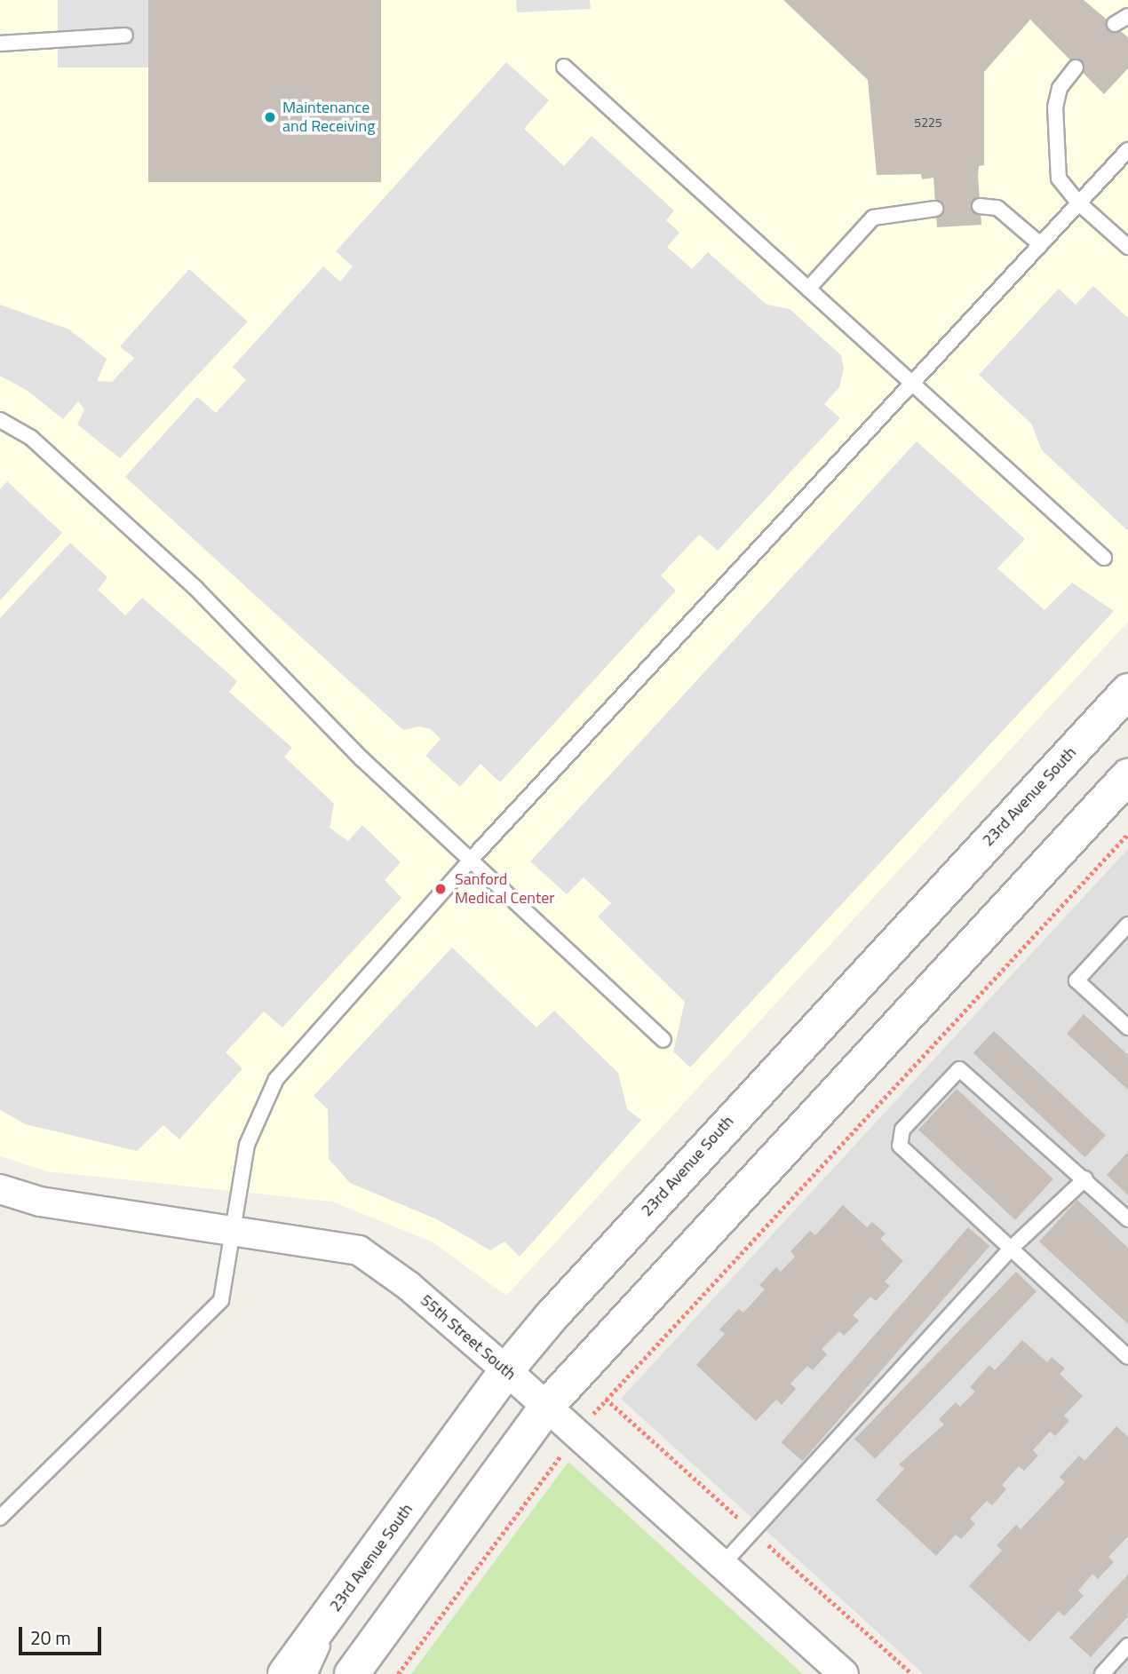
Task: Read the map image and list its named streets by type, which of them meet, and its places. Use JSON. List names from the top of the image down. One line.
{"streets":{"street":["23rd Avenue South","55th Street South"]},"crossings":[["23rd Avenue South","55th Street South"]],"places":["Maintenance and Receiving","Sanford Medical Center"],"house_numbers":["5225"],"scale_bar":"20 m"}
